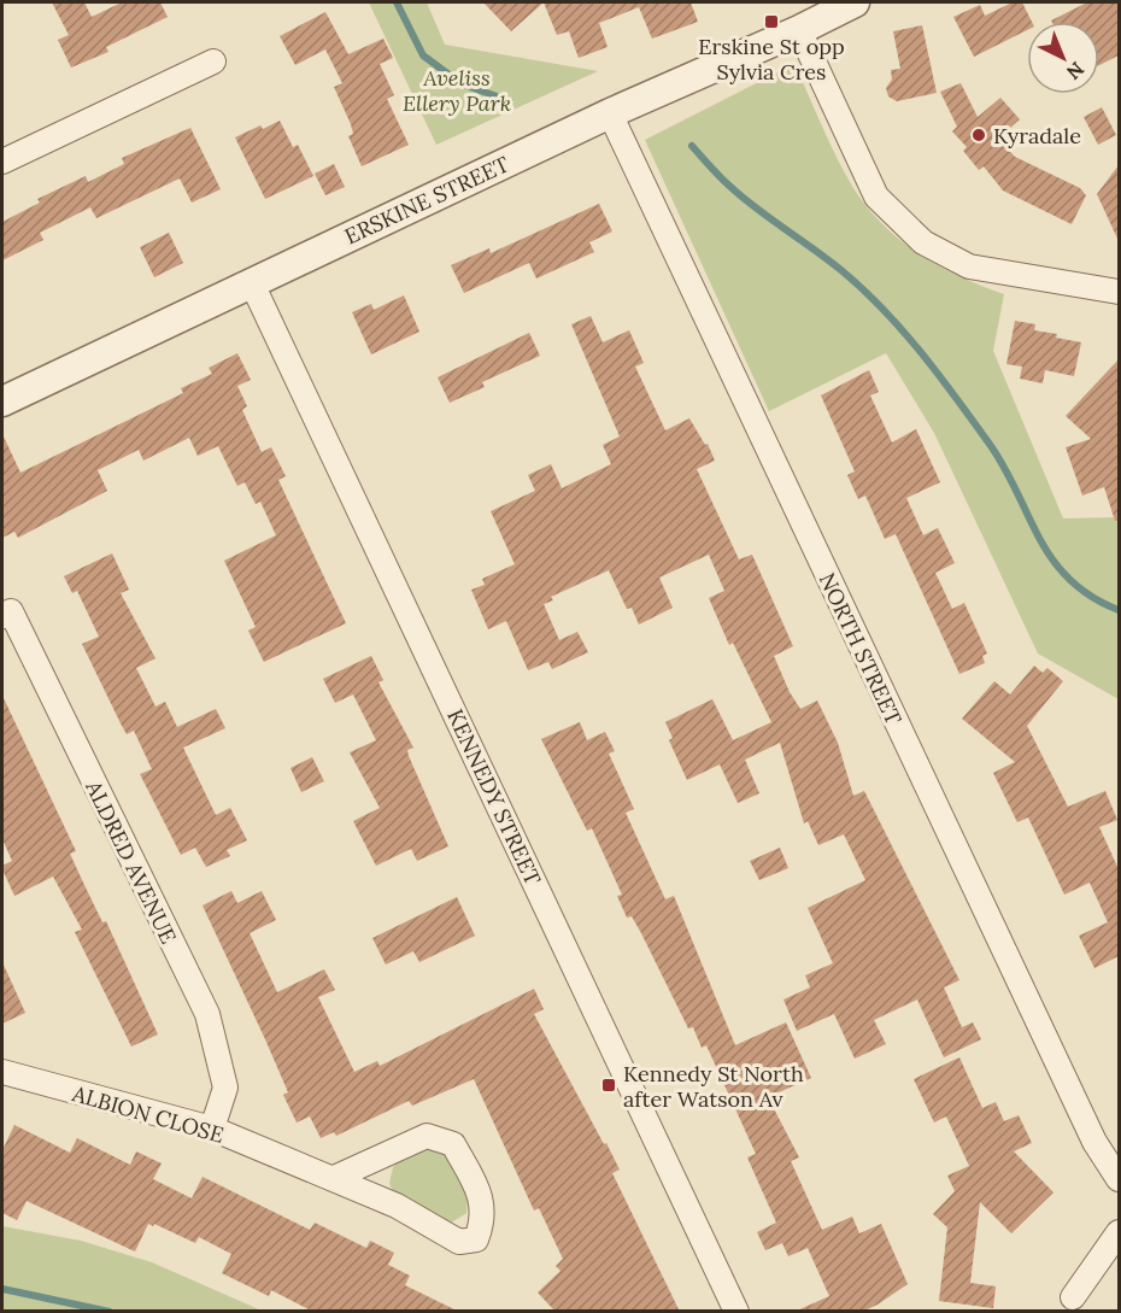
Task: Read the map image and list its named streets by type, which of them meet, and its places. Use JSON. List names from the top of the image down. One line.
{"streets":{"street":["ERSKINE STREET","NORTH STREET","KENNEDY STREET","ALDRED AVENUE","ALBION CLOSE"]},"crossings":[["ERSKINE STREET","NORTH STREET"],["ERSKINE STREET","KENNEDY STREET"],["ALDRED AVENUE","ALBION CLOSE"]],"parks":["Aveliss Ellery Park"],"places":{"transit":["Erskine St opp Sylvia Cres","Kennedy St North after Watson Av"],"other":["Kyradale"]},"north":"bottom right"}
